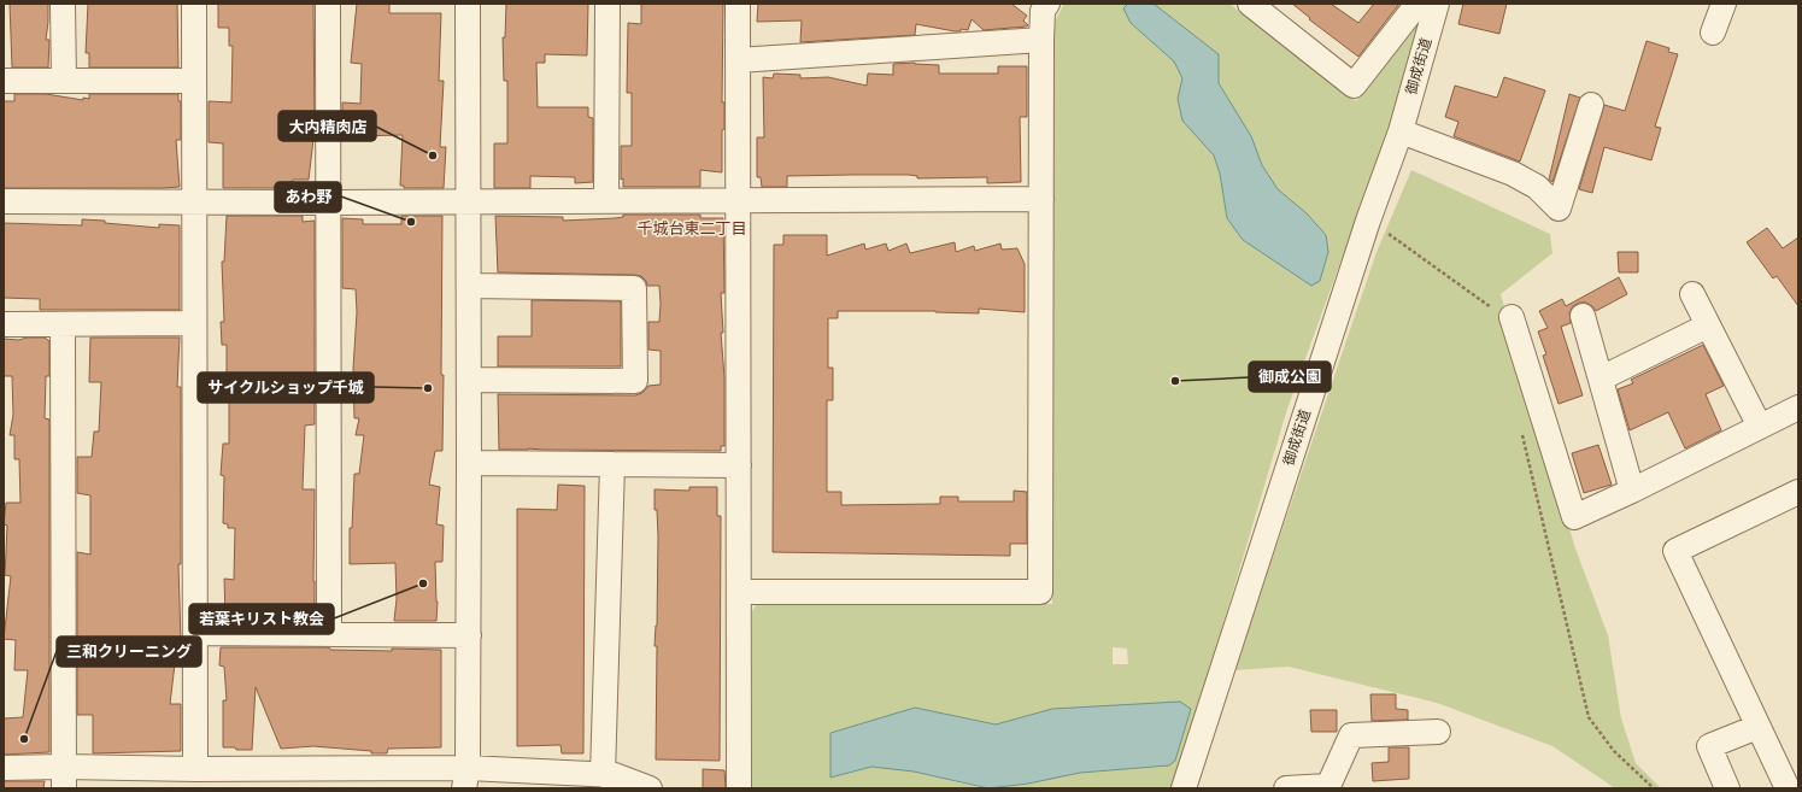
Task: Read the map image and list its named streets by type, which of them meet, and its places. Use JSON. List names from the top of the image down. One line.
{"streets":{"street":["御成街道"]},"districts":["千城台東二丁目"],"places":["大内精肉店","あわ野","御成公園","サイクルショップ千城","若葉キリスト教会","三和クリーニング"]}
